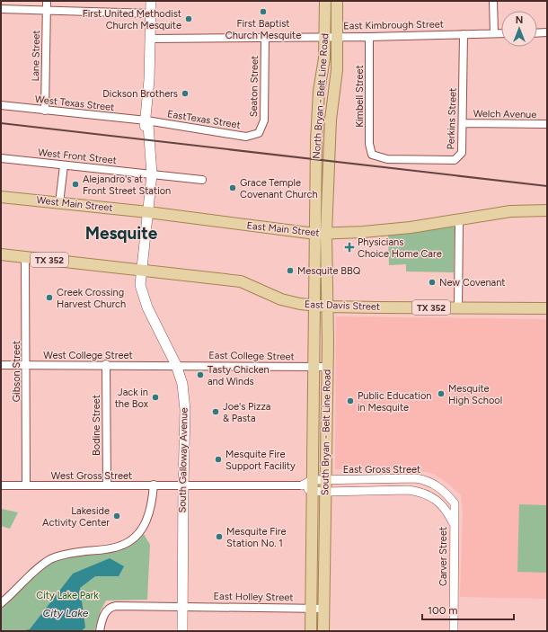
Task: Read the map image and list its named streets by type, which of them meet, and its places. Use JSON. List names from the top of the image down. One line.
{"streets":{"main road":["North Bryan - Belt Line Road","West Main Street","East Main Street","TX 352","East Davis Street","South Bryan - Belt Line Road","South Galloway Avenue"],"street":["East Kimbrough Street","Lane Street","Seaton Street","Kimbell Street","West Texas Street","Welch Avenue","Perkins Street","EastTexas Street","West Front Street","West College Street","East College Street","Gibson Street","Bodine Street","East Gross Street","West Gross Street","Carver Street","East Holley Street"]},"crossings":[["East Kimbrough Street","Seaton Street"],["East Kimbrough Street","North Bryan - Belt Line Road"],["East Kimbrough Street","Kimbell Street"],["East Kimbrough Street","Perkins Street"],["East Kimbrough Street","South Galloway Avenue"],["Lane Street","West Texas Street"],["Seaton Street","EastTexas Street"],["North Bryan - Belt Line Road","East Main Street"],["North Bryan - Belt Line Road","South Bryan - Belt Line Road"],["Kimbell Street","Perkins Street"],["West Texas Street","EastTexas Street"],["West Texas Street","South Galloway Avenue"],["Welch Avenue","Perkins Street"],["EastTexas Street","South Galloway Avenue"],["West Front Street","South Galloway Avenue"],["West Main Street","East Main Street"],["West Main Street","South Galloway Avenue"],["East Main Street","South Bryan - Belt Line Road"],["East Main Street","South Galloway Avenue"],["TX 352","East Davis Street"],["TX 352","Gibson Street"],["TX 352","South Galloway Avenue"],["East Davis Street","South Bryan - Belt Line Road"],["East Davis Street","South Galloway Avenue"],["West College Street","East College Street"],["West College Street","Gibson Street"],["West College Street","Bodine Street"],["West College Street","South Galloway Avenue"],["East College Street","South Bryan - Belt Line Road"],["East College Street","South Galloway Avenue"],["Gibson Street","West Gross Street"],["Bodine Street","West Gross Street"],["South Bryan - Belt Line Road","East Gross Street"],["South Bryan - Belt Line Road","East Holley Street"],["South Galloway Avenue","East Gross Street"],["South Galloway Avenue","West Gross Street"],["South Galloway Avenue","East Holley Street"],["East Gross Street","West Gross Street"],["East Gross Street","Carver Street"]],"districts":["Mesquite"],"water":["City Lake"],"parks":["City Lake Park"],"places":{"other":["First Baptist Church Mesquite","First United Methodist Church Mesquite","Dickson Brothers","Alejandro's at Front Street Station","Grace Temple Covenant Church","Mesquite BBQ","New Covenant","Creek Crossing Harvest Church","Tasty Chicken and Winds","Mesquite High School","Jack in the Box","Public Education in Mesquite","Joe's Pizza & Pasta","Mesquite Fire Support Facility","Lakeside Activity Center","Mesquite Fire Station No. 1"],"health":["Physicians Choice Home Care"]},"scale_bar":"100 m","north":"top"}
